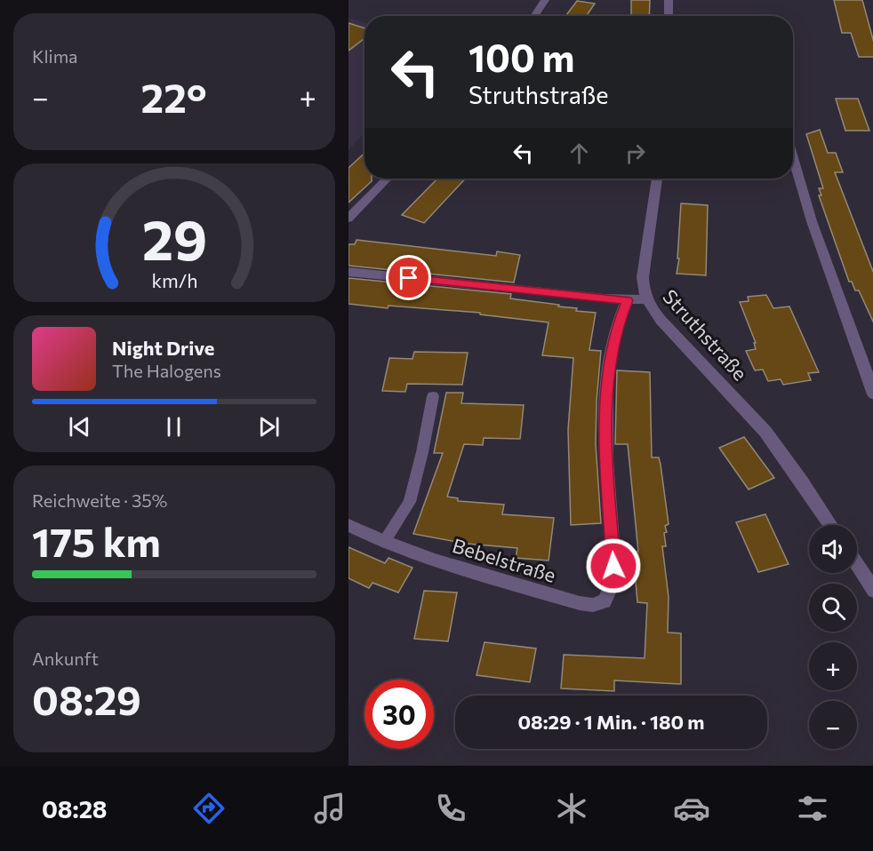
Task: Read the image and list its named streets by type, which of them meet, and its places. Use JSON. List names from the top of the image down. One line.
{"streets":{"street":["Struthstraße","Bebelstraße"]},"crossings":[["Struthstraße","Bebelstraße"]],"page":{"tile":["Klima",["Reichweite · 35%","175 km"],["Ankunft","08:29"]],"turn":["100 m","Struthstraße"],"heat":["−","22°","+"],"song":["Night Drive","The Halogens"],"map_buttons":["+","−"],"limit":"30","trip":"08:29 · 1 Min. · 180 m","tabs":"08:28","gauge":["29","km/h"]}}
